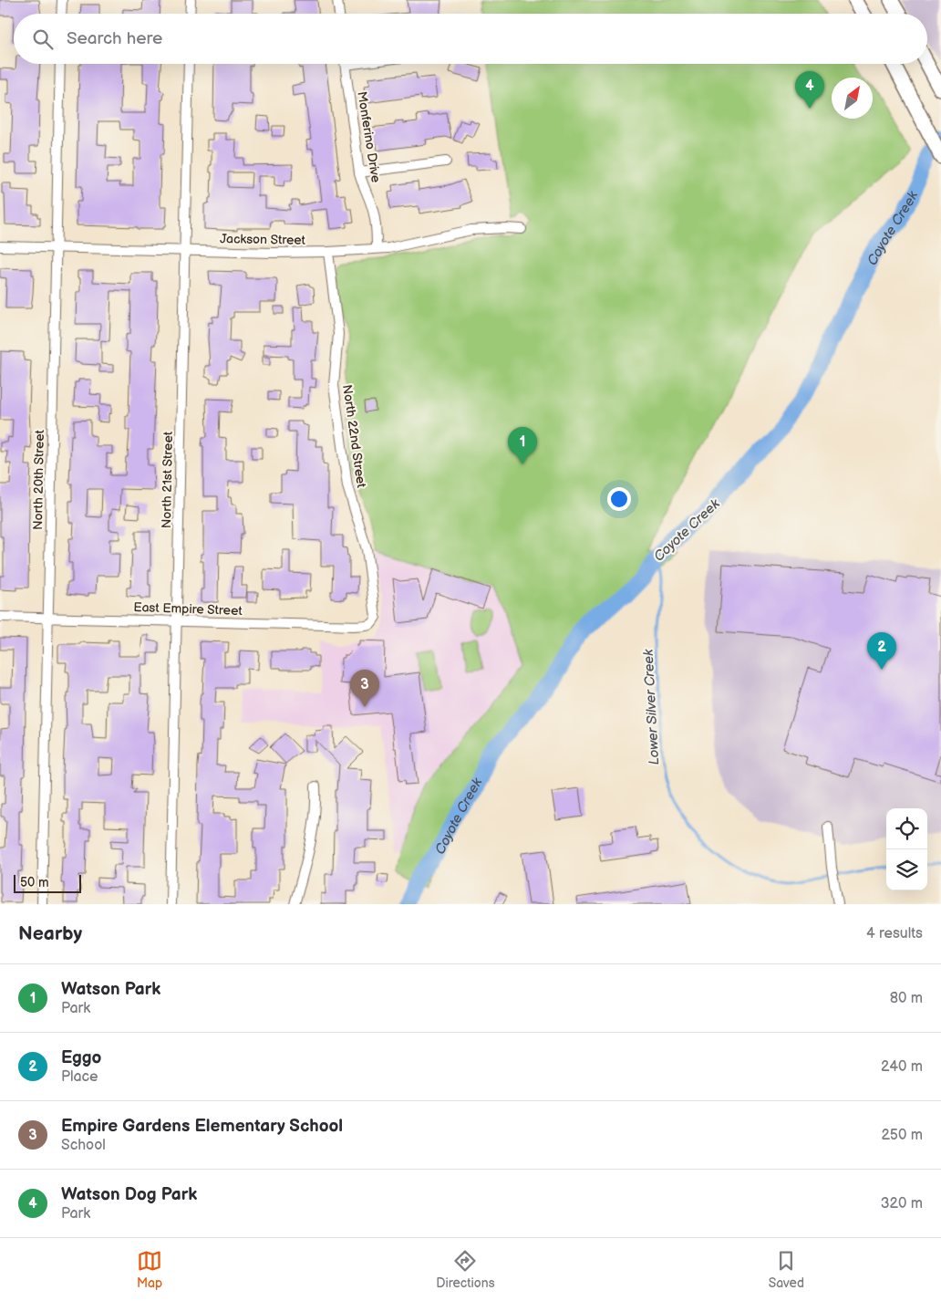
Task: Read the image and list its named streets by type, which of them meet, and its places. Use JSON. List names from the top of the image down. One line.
{"streets":{"street":["Monferino Drive","Jackson Street","North 22nd Street","North 20th Street","North 21st Street","East Empire Street"]},"crossings":[["Monferino Drive","Jackson Street"],["Jackson Street","North 22nd Street"],["Jackson Street","North 20th Street"],["Jackson Street","North 21st Street"],["North 22nd Street","East Empire Street"],["North 20th Street","East Empire Street"],["North 21st Street","East Empire Street"]],"water":["Coyote Creek","Lower Silver Creek"],"scale_bar":"50 m","north":"top right","page":{"search":"Search here","pins":["4","1","2","3"],"scale":"50 m","heading":["Nearby","4 results"],"list":[{"mark":"1","name":"Watson Park","note":"Park","value":"80 m"},{"mark":"2","name":"Eggo","note":"Place","value":"240 m"},{"mark":"3","name":"Empire Gardens Elementary School","note":"School","value":"250 m"},{"mark":"4","name":"Watson Dog Park","note":"Park","value":"320 m"}],"nav":["Map","Directions","Saved"]}}
